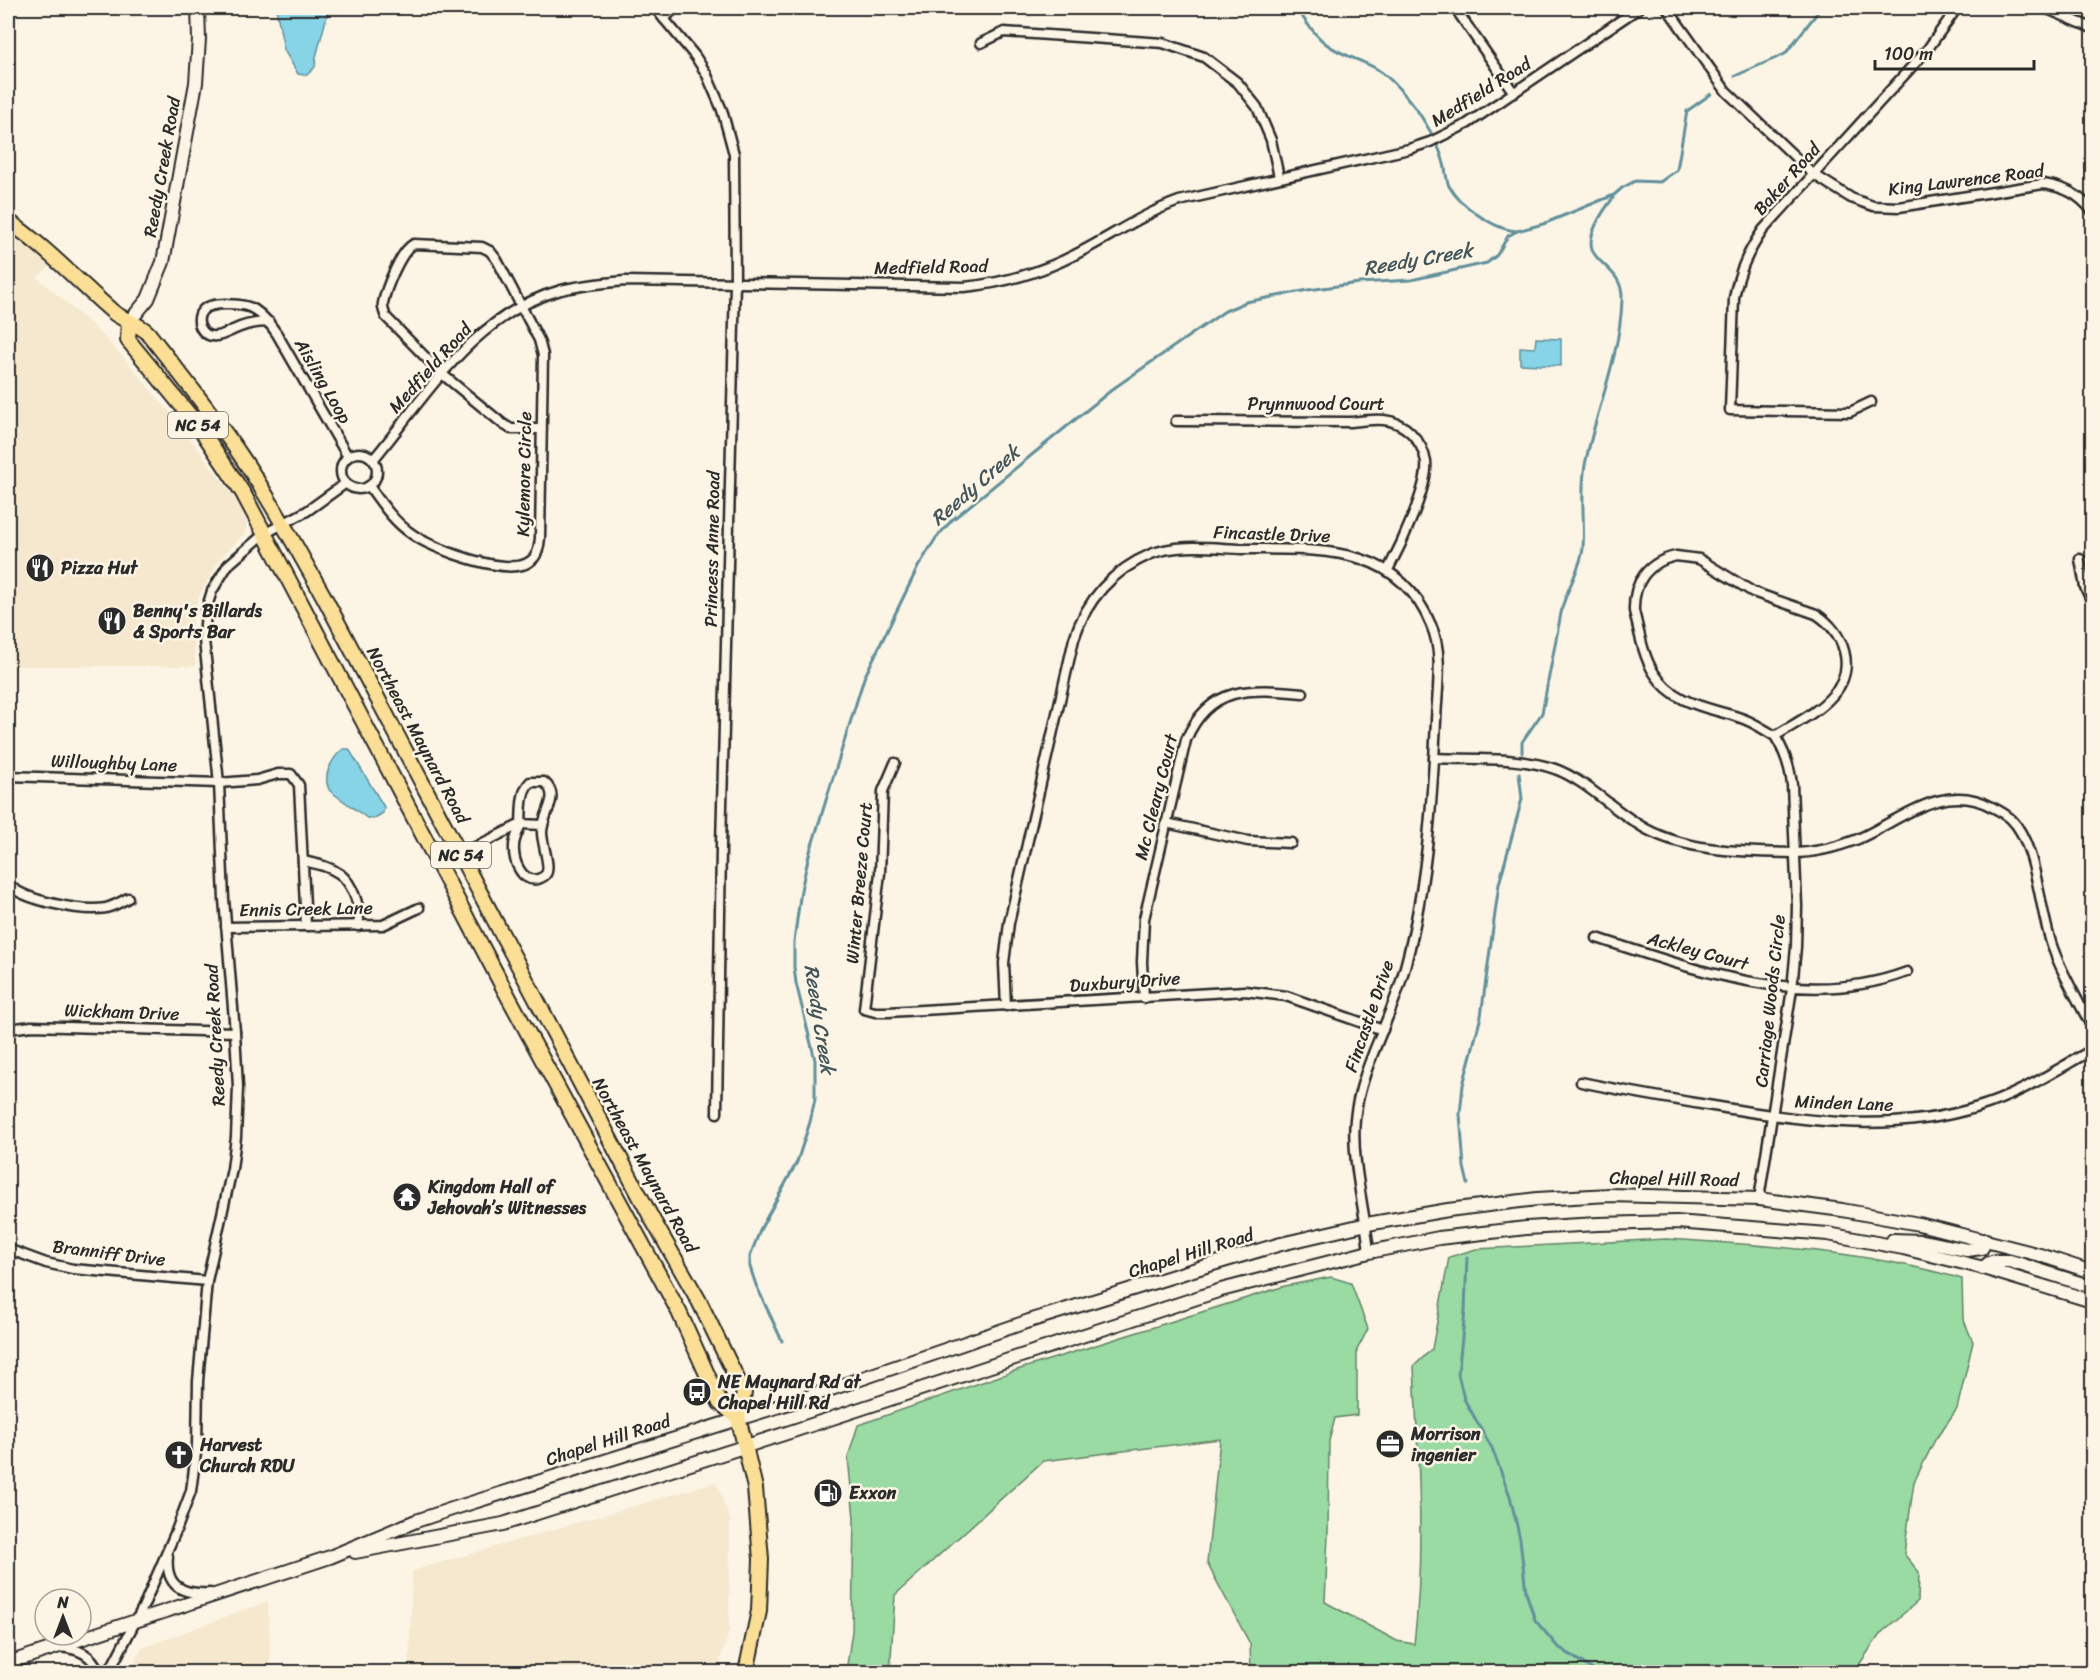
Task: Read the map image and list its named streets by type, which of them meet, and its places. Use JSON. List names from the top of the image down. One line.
{"streets":{"main road":["Reedy Creek Road","NC 54","Northeast Maynard Road","Chapel Hill Road"],"street":["Medfield Road","Baker Road","King Lawrence Road","Aisling Loop","Prynnwood Court","Kylemore Circle","Fincastle Drive","Princess Anne Road","Willoughby Lane","Mc Cleary Court","Winter Breeze Court","Ennis Creek Lane","Ackley Court","Duxbury Drive","Carriage Woods Circle","Wickham Drive","Minden Lane","Branniff Drive"]},"crossings":[["Medfield Road","Aisling Loop"],["Medfield Road","Kylemore Circle"],["Medfield Road","Princess Anne Road"],["Reedy Creek Road","NC 54"],["Reedy Creek Road","Northeast Maynard Road"],["Reedy Creek Road","Willoughby Lane"],["Reedy Creek Road","Ennis Creek Lane"],["Reedy Creek Road","Wickham Drive"],["Reedy Creek Road","Chapel Hill Road"],["Reedy Creek Road","Branniff Drive"],["Baker Road","King Lawrence Road"],["Aisling Loop","Kylemore Circle"],["Prynnwood Court","Fincastle Drive"],["NC 54","Northeast Maynard Road"],["NC 54","Chapel Hill Road"],["Fincastle Drive","Duxbury Drive"],["Fincastle Drive","Chapel Hill Road"],["Northeast Maynard Road","Chapel Hill Road"],["Mc Cleary Court","Duxbury Drive"],["Winter Breeze Court","Duxbury Drive"],["Ackley Court","Carriage Woods Circle"],["Carriage Woods Circle","Minden Lane"],["Carriage Woods Circle","Chapel Hill Road"]],"water":["Reedy Creek"],"places":{"restaurant":["Pizza Hut","Benny's Billards & Sports Bar"],"temple":["Kingdom Hall of Jehovah’s Witnesses"],"bus stop":["NE Maynard Rd at Chapel Hill Rd"],"office":["Morrison ingenier"],"church":["Harvest Church RDU"],"fuel station":["Exxon"]},"scale_bar":"100 m","north":"top"}
